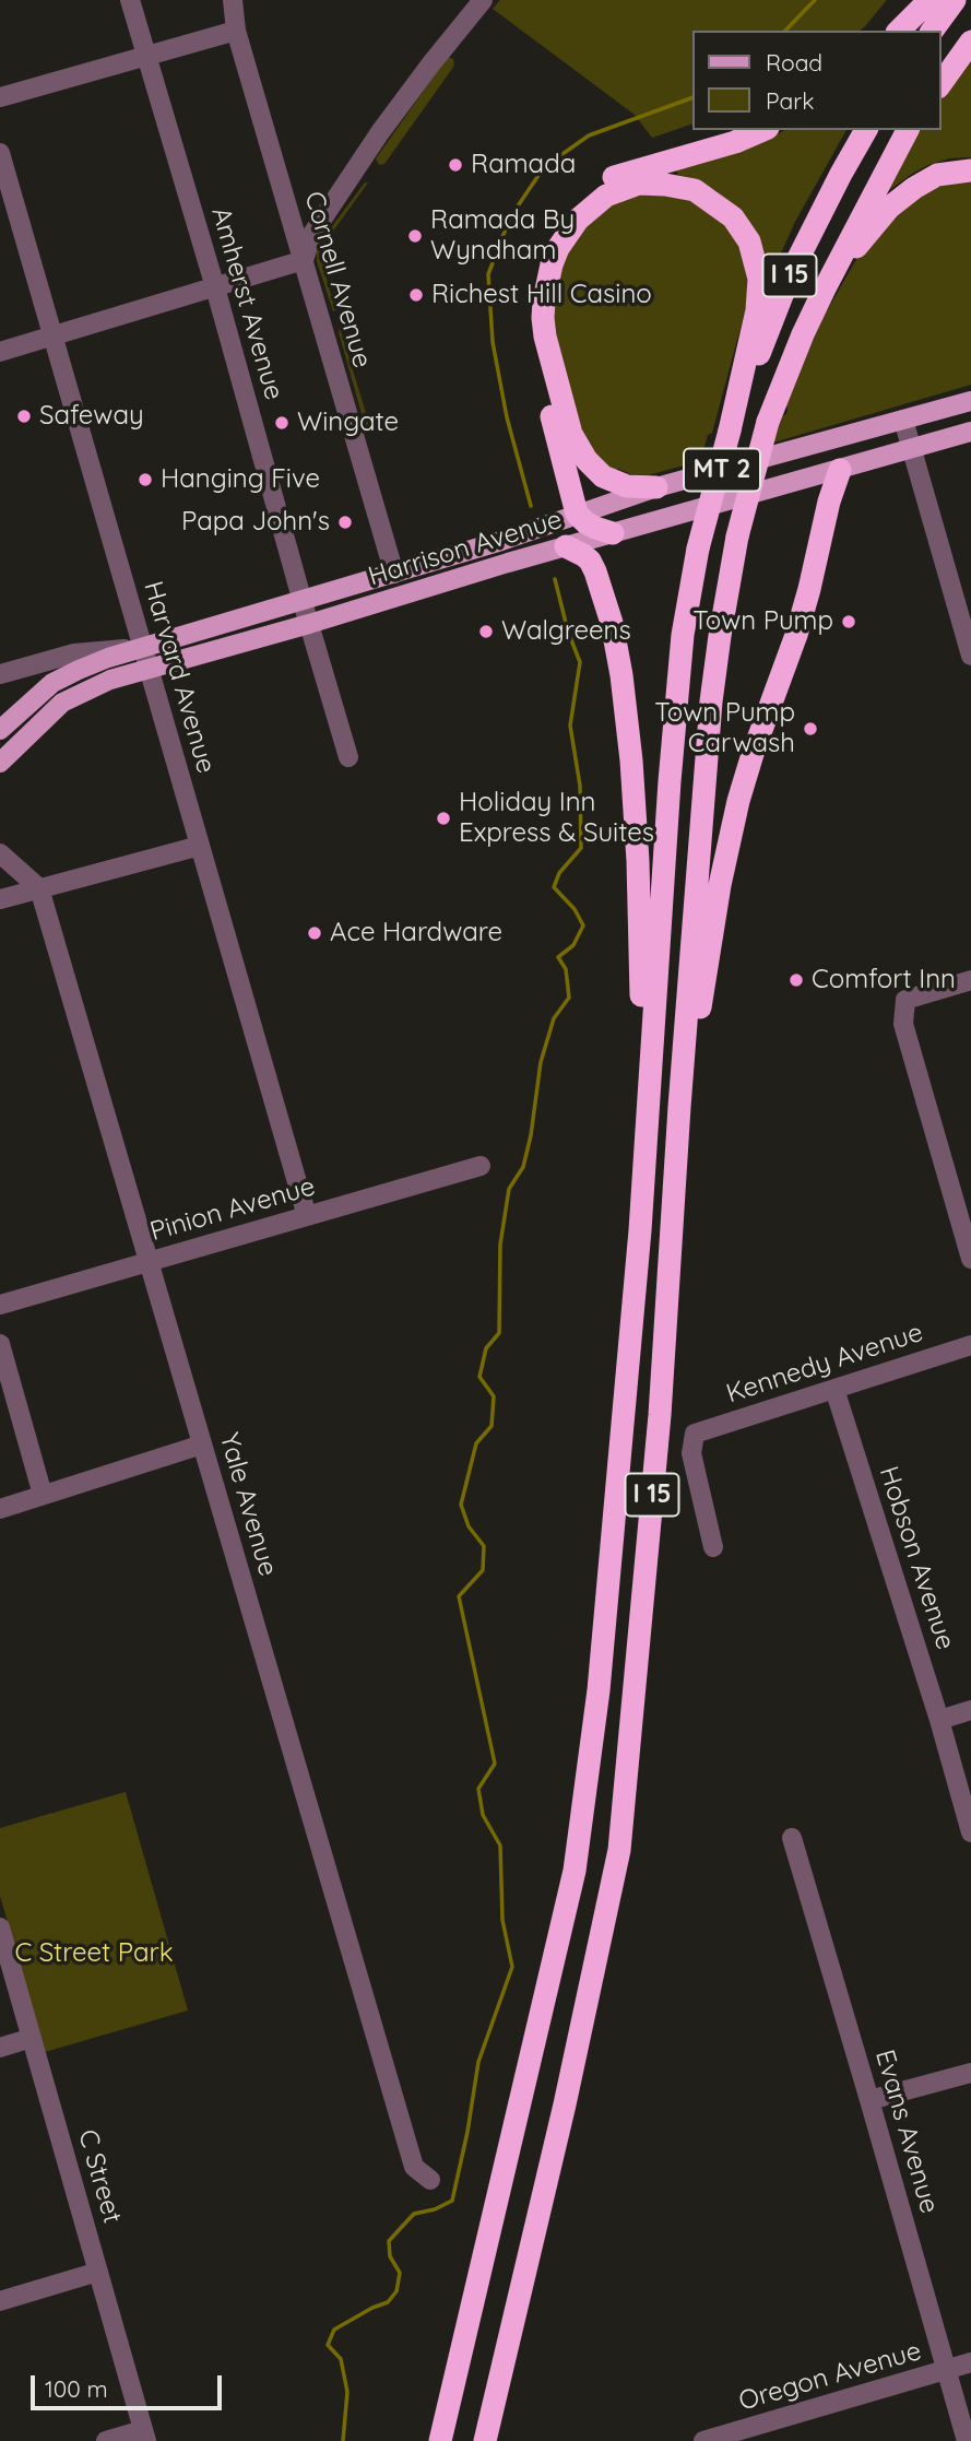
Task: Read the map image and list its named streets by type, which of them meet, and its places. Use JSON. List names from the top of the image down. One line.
{"streets":{"highway":["I 15"],"main road":["MT 2","Harrison Avenue"],"street":["Cornell Avenue","Amherst Avenue","Harvard Avenue","Pinion Avenue","Kennedy Avenue","Yale Avenue","Hobson Avenue","Evans Avenue","C Street","Oregon Avenue"]},"crossings":[["Cornell Avenue","Harrison Avenue"],["Amherst Avenue","Harrison Avenue"],["Harrison Avenue","Harvard Avenue"],["Harvard Avenue","Pinion Avenue"],["Pinion Avenue","Yale Avenue"],["Kennedy Avenue","Hobson Avenue"],["Evans Avenue","Oregon Avenue"]],"parks":["C Street Park"],"places":["Ramada","Ramada By Wyndham","Richest Hill Casino","Safeway","Wingate","Hanging Five","Papa John's","Town Pump","Walgreens","Town Pump Carwash","Holiday Inn Express & Suites","Ace Hardware","Comfort Inn"],"legend":["Road","Park"],"scale_bar":"100 m"}
